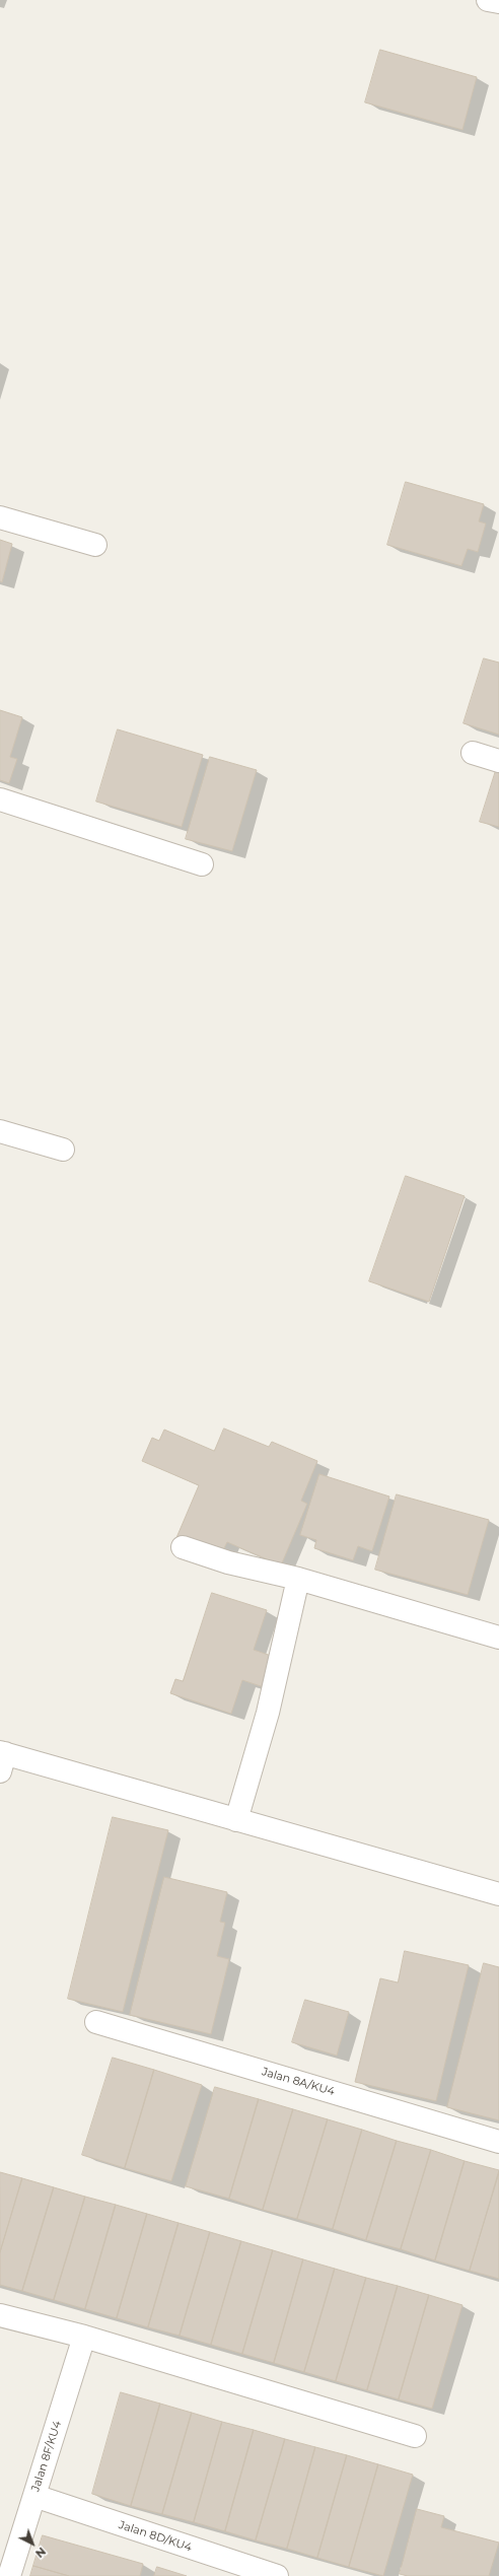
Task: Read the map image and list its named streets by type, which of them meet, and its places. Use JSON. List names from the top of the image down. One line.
{"streets":{"street":["Jalan 8A/KU4","Jalan 8F/KU4","Jalan 8D/KU4"]},"crossings":[["Jalan 8F/KU4","Jalan 8D/KU4"]],"north":"bottom right"}
